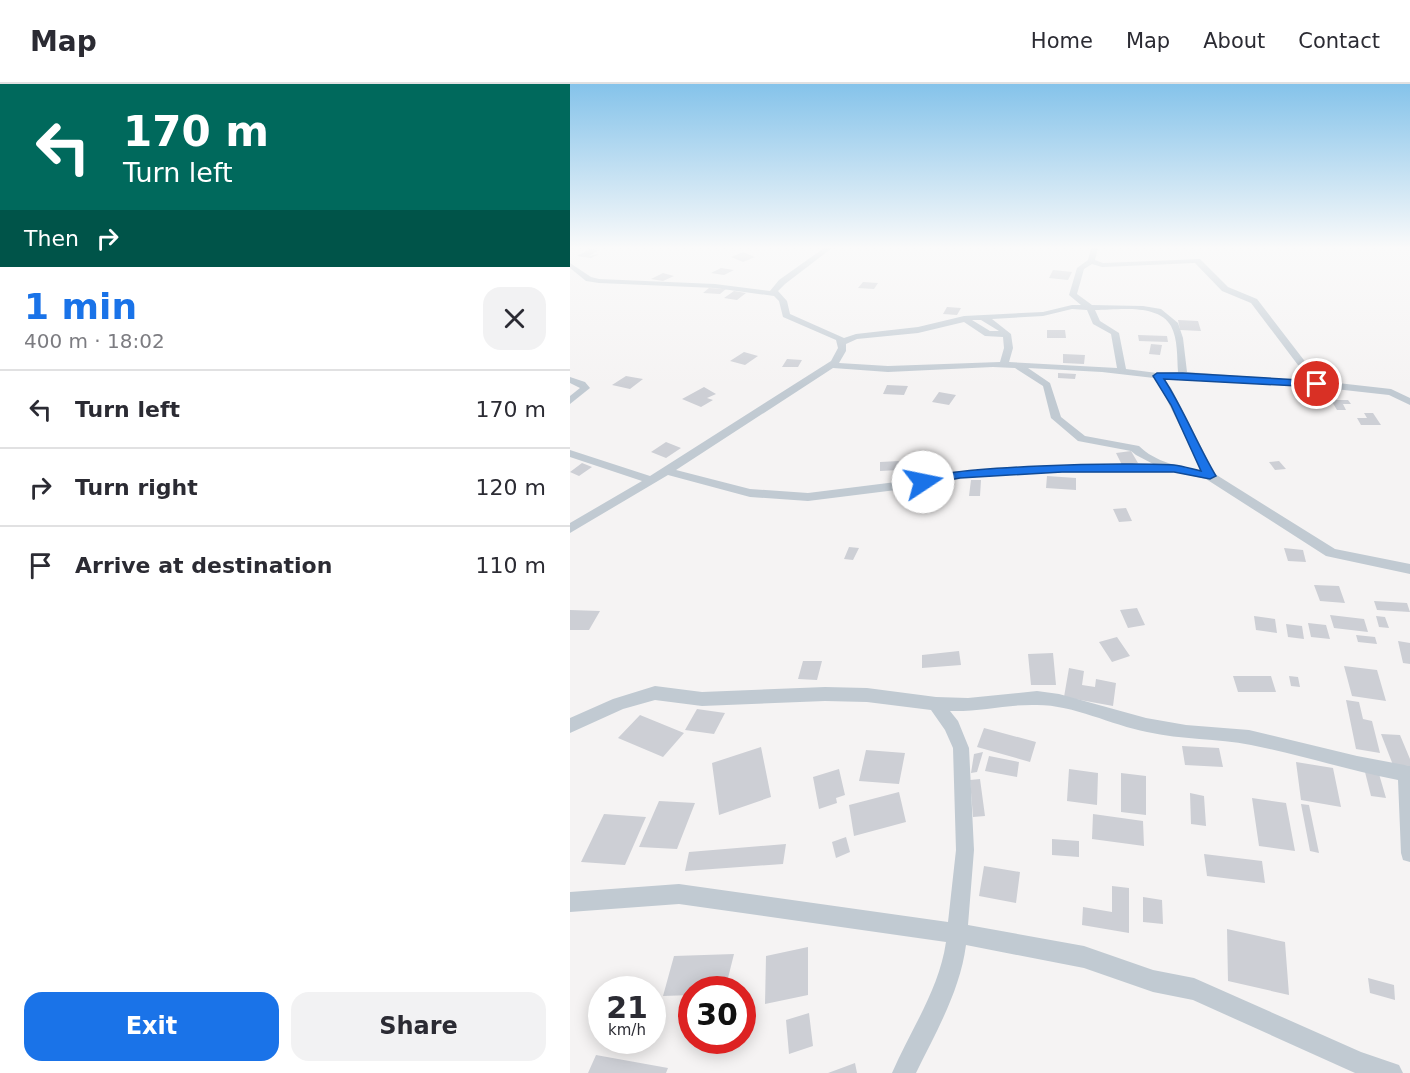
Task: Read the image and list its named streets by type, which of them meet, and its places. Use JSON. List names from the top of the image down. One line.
{"page":{"header":"Map","nav":["Home","Map","About","Contact"],"turn":["170 m","Turn left"],"then":"Then","heading":["1 min","400 m · 18:02"],"list":[{"name":"Turn left","value":"170 m"},{"name":"Turn right","value":"120 m"},{"name":"Arrive at destination","value":"110 m"}],"speed":"21 km/h","limit":"30","buttons":["Exit","Share"]}}
